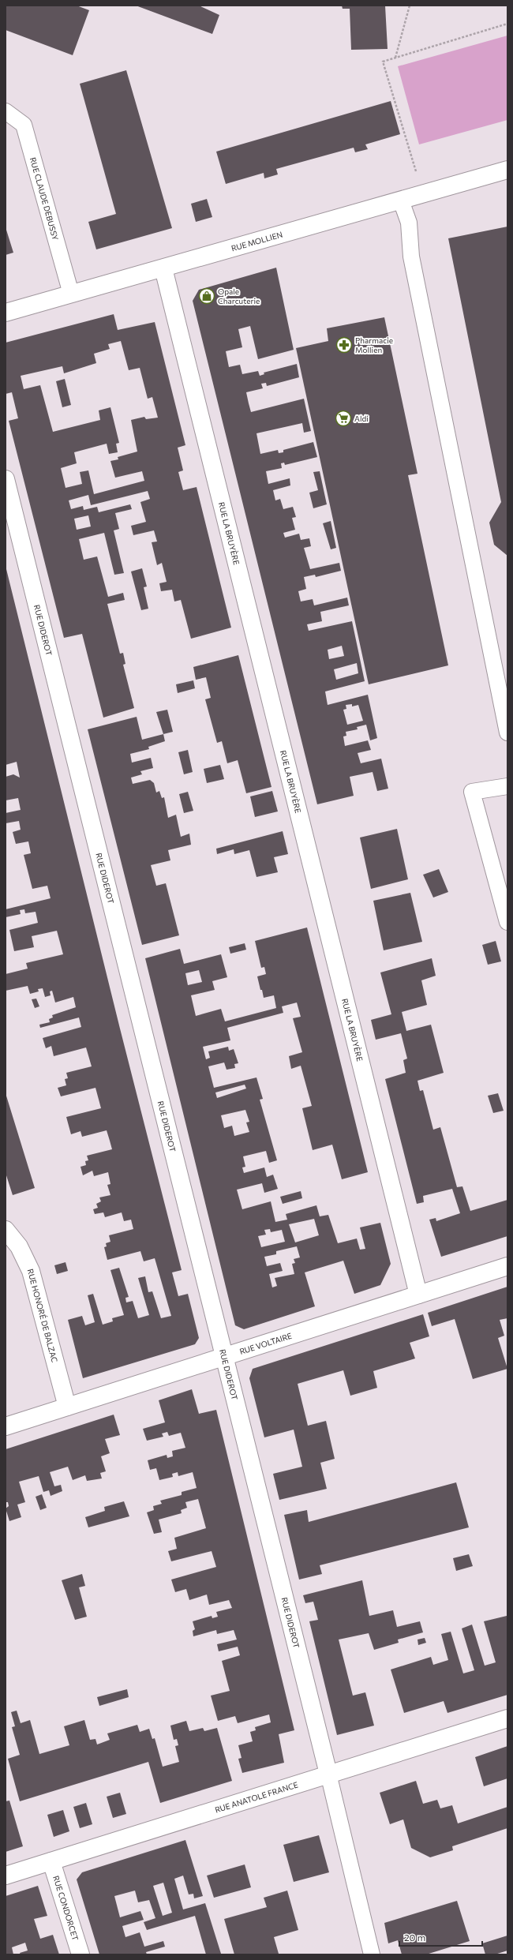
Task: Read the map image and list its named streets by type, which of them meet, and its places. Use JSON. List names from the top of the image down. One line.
{"streets":{"street":["RUE MOLLIEN","RUE LA BRUYÈRE","RUE DIDEROT","RUE HONORÉ DE BALZAC","RUE VOLTAIRE","RUE ANATOLE FRANCE","RUE CONDORCET"],"lane":["RUE CLAUDE DEBUSSY"]},"crossings":[["RUE CLAUDE DEBUSSY","RUE MOLLIEN"],["RUE MOLLIEN","RUE LA BRUYÈRE"],["RUE LA BRUYÈRE","RUE VOLTAIRE"],["RUE DIDEROT","RUE VOLTAIRE"],["RUE DIDEROT","RUE ANATOLE FRANCE"],["RUE HONORÉ DE BALZAC","RUE VOLTAIRE"],["RUE ANATOLE FRANCE","RUE CONDORCET"]],"places":{"shop":["Opale Charcuterie"],"pharmacy":["Pharmacie Mollien"],"supermarket":["Aldi"]},"scale_bar":"20 m"}
